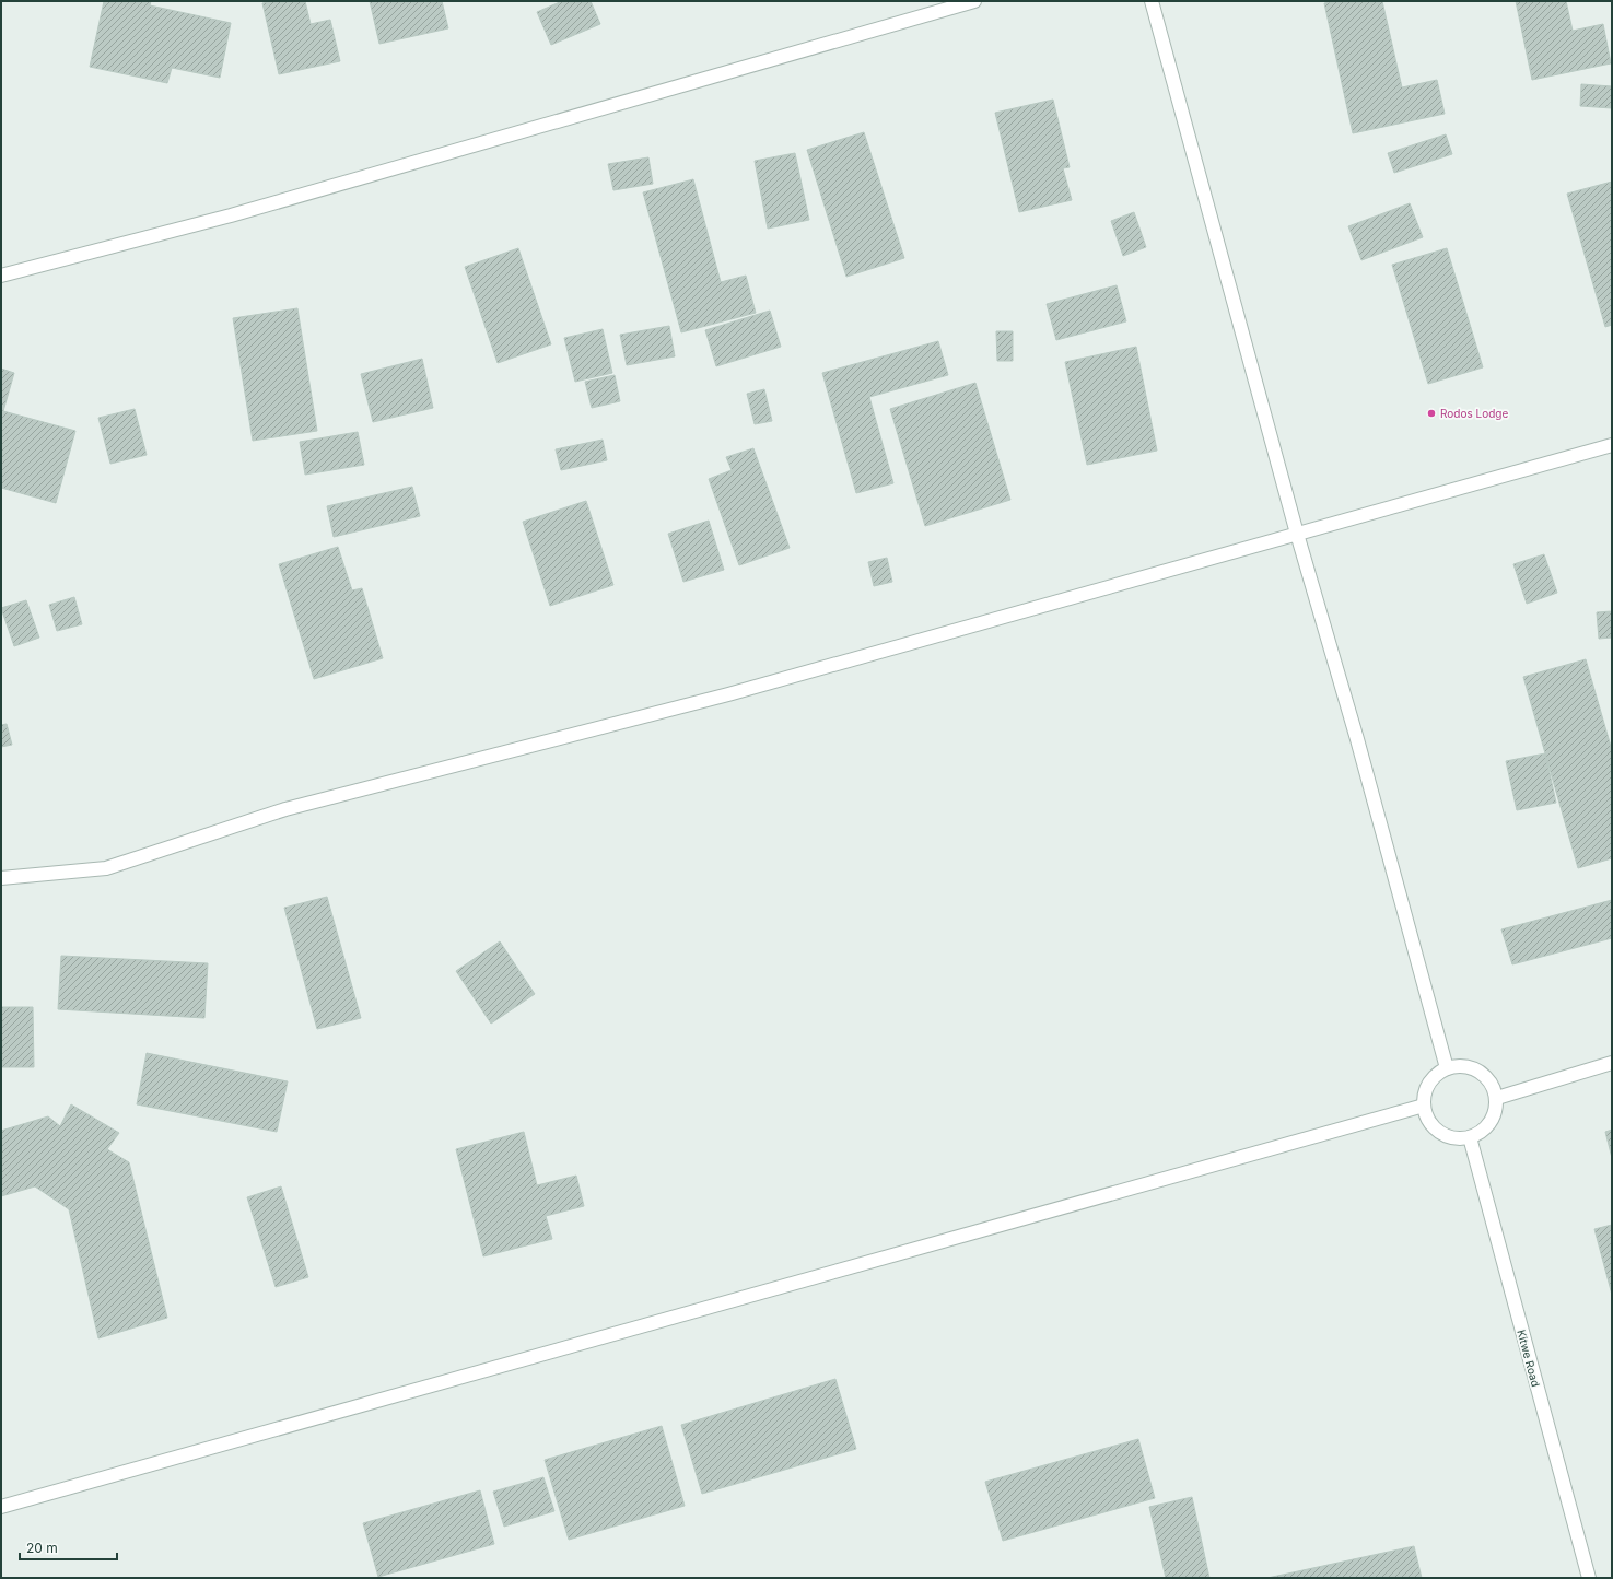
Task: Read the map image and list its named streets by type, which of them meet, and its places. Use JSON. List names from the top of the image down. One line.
{"streets":{"street":["Kitwe Road"]},"places":["Rodos Lodge"],"scale_bar":"20 m"}
